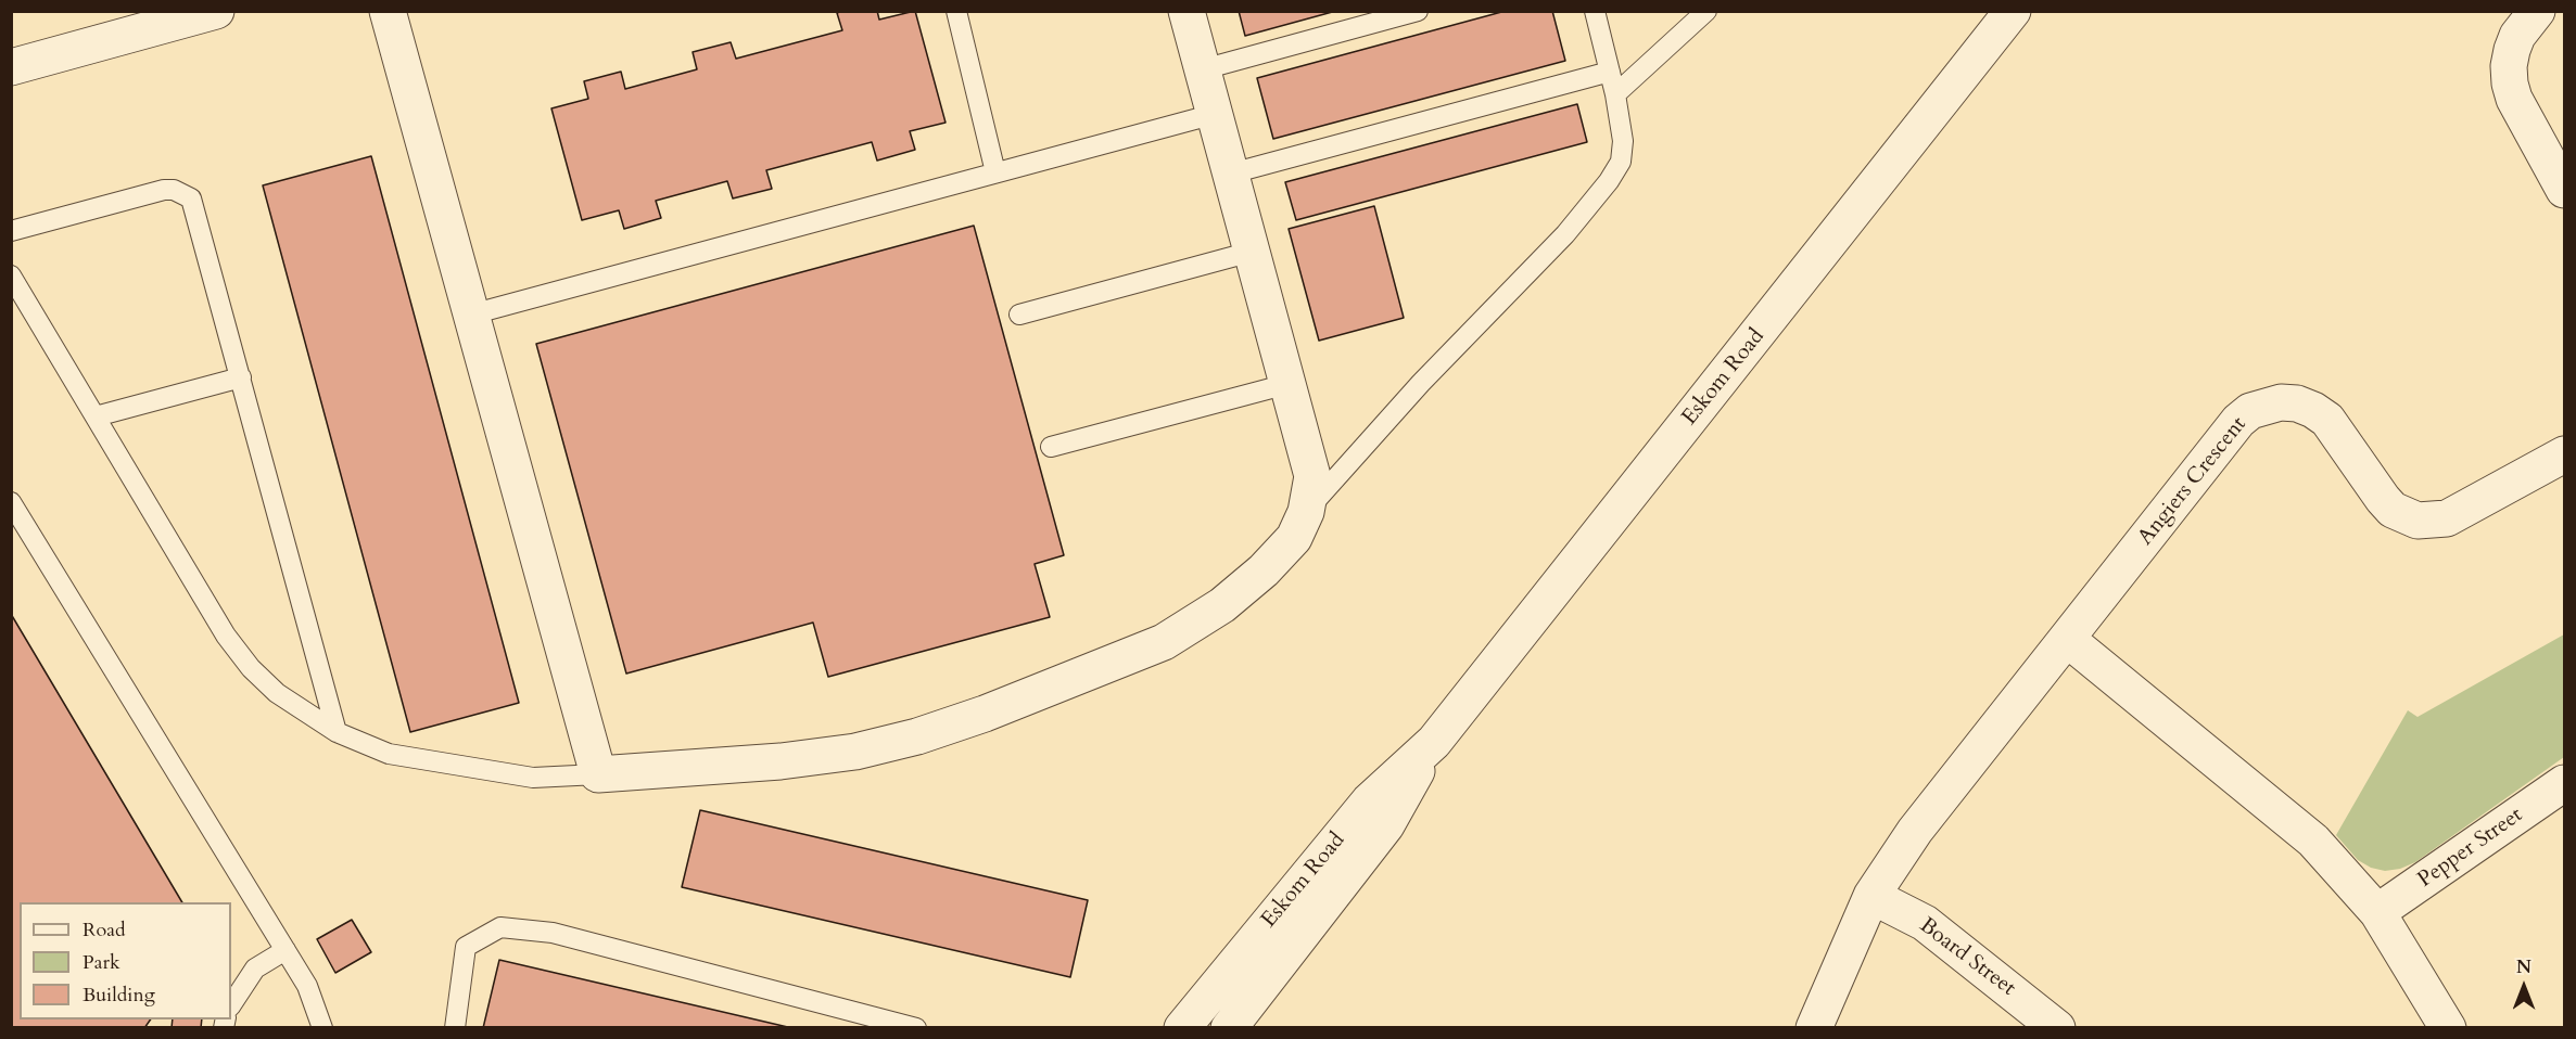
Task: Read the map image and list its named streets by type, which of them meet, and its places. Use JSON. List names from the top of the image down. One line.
{"streets":{"street":["Eskom Road","Angiers Crescent","Pepper Street","Board Street"]},"crossings":[["Angiers Crescent","Board Street"]],"legend":["Road","Park","Building"],"north":"top"}
